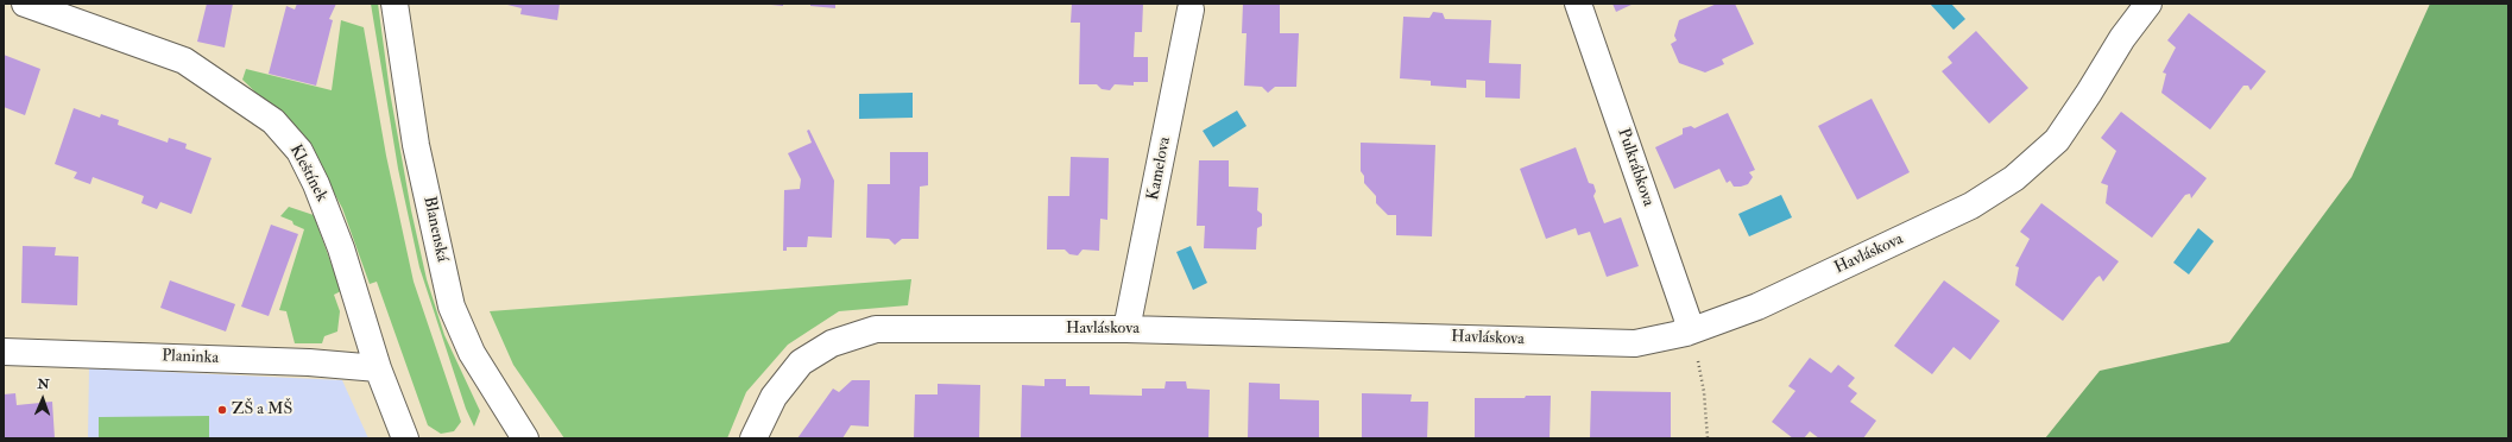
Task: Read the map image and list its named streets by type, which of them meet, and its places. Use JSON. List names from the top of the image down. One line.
{"streets":{"street":["Pulkrábkova","Kamelova","Kleštínek","Blanenská","Havláskova","Planinka"]},"crossings":[["Pulkrábkova","Havláskova"],["Kamelova","Havláskova"],["Kleštínek","Planinka"]],"places":["ZŠ a MŠ"],"north":"top"}
